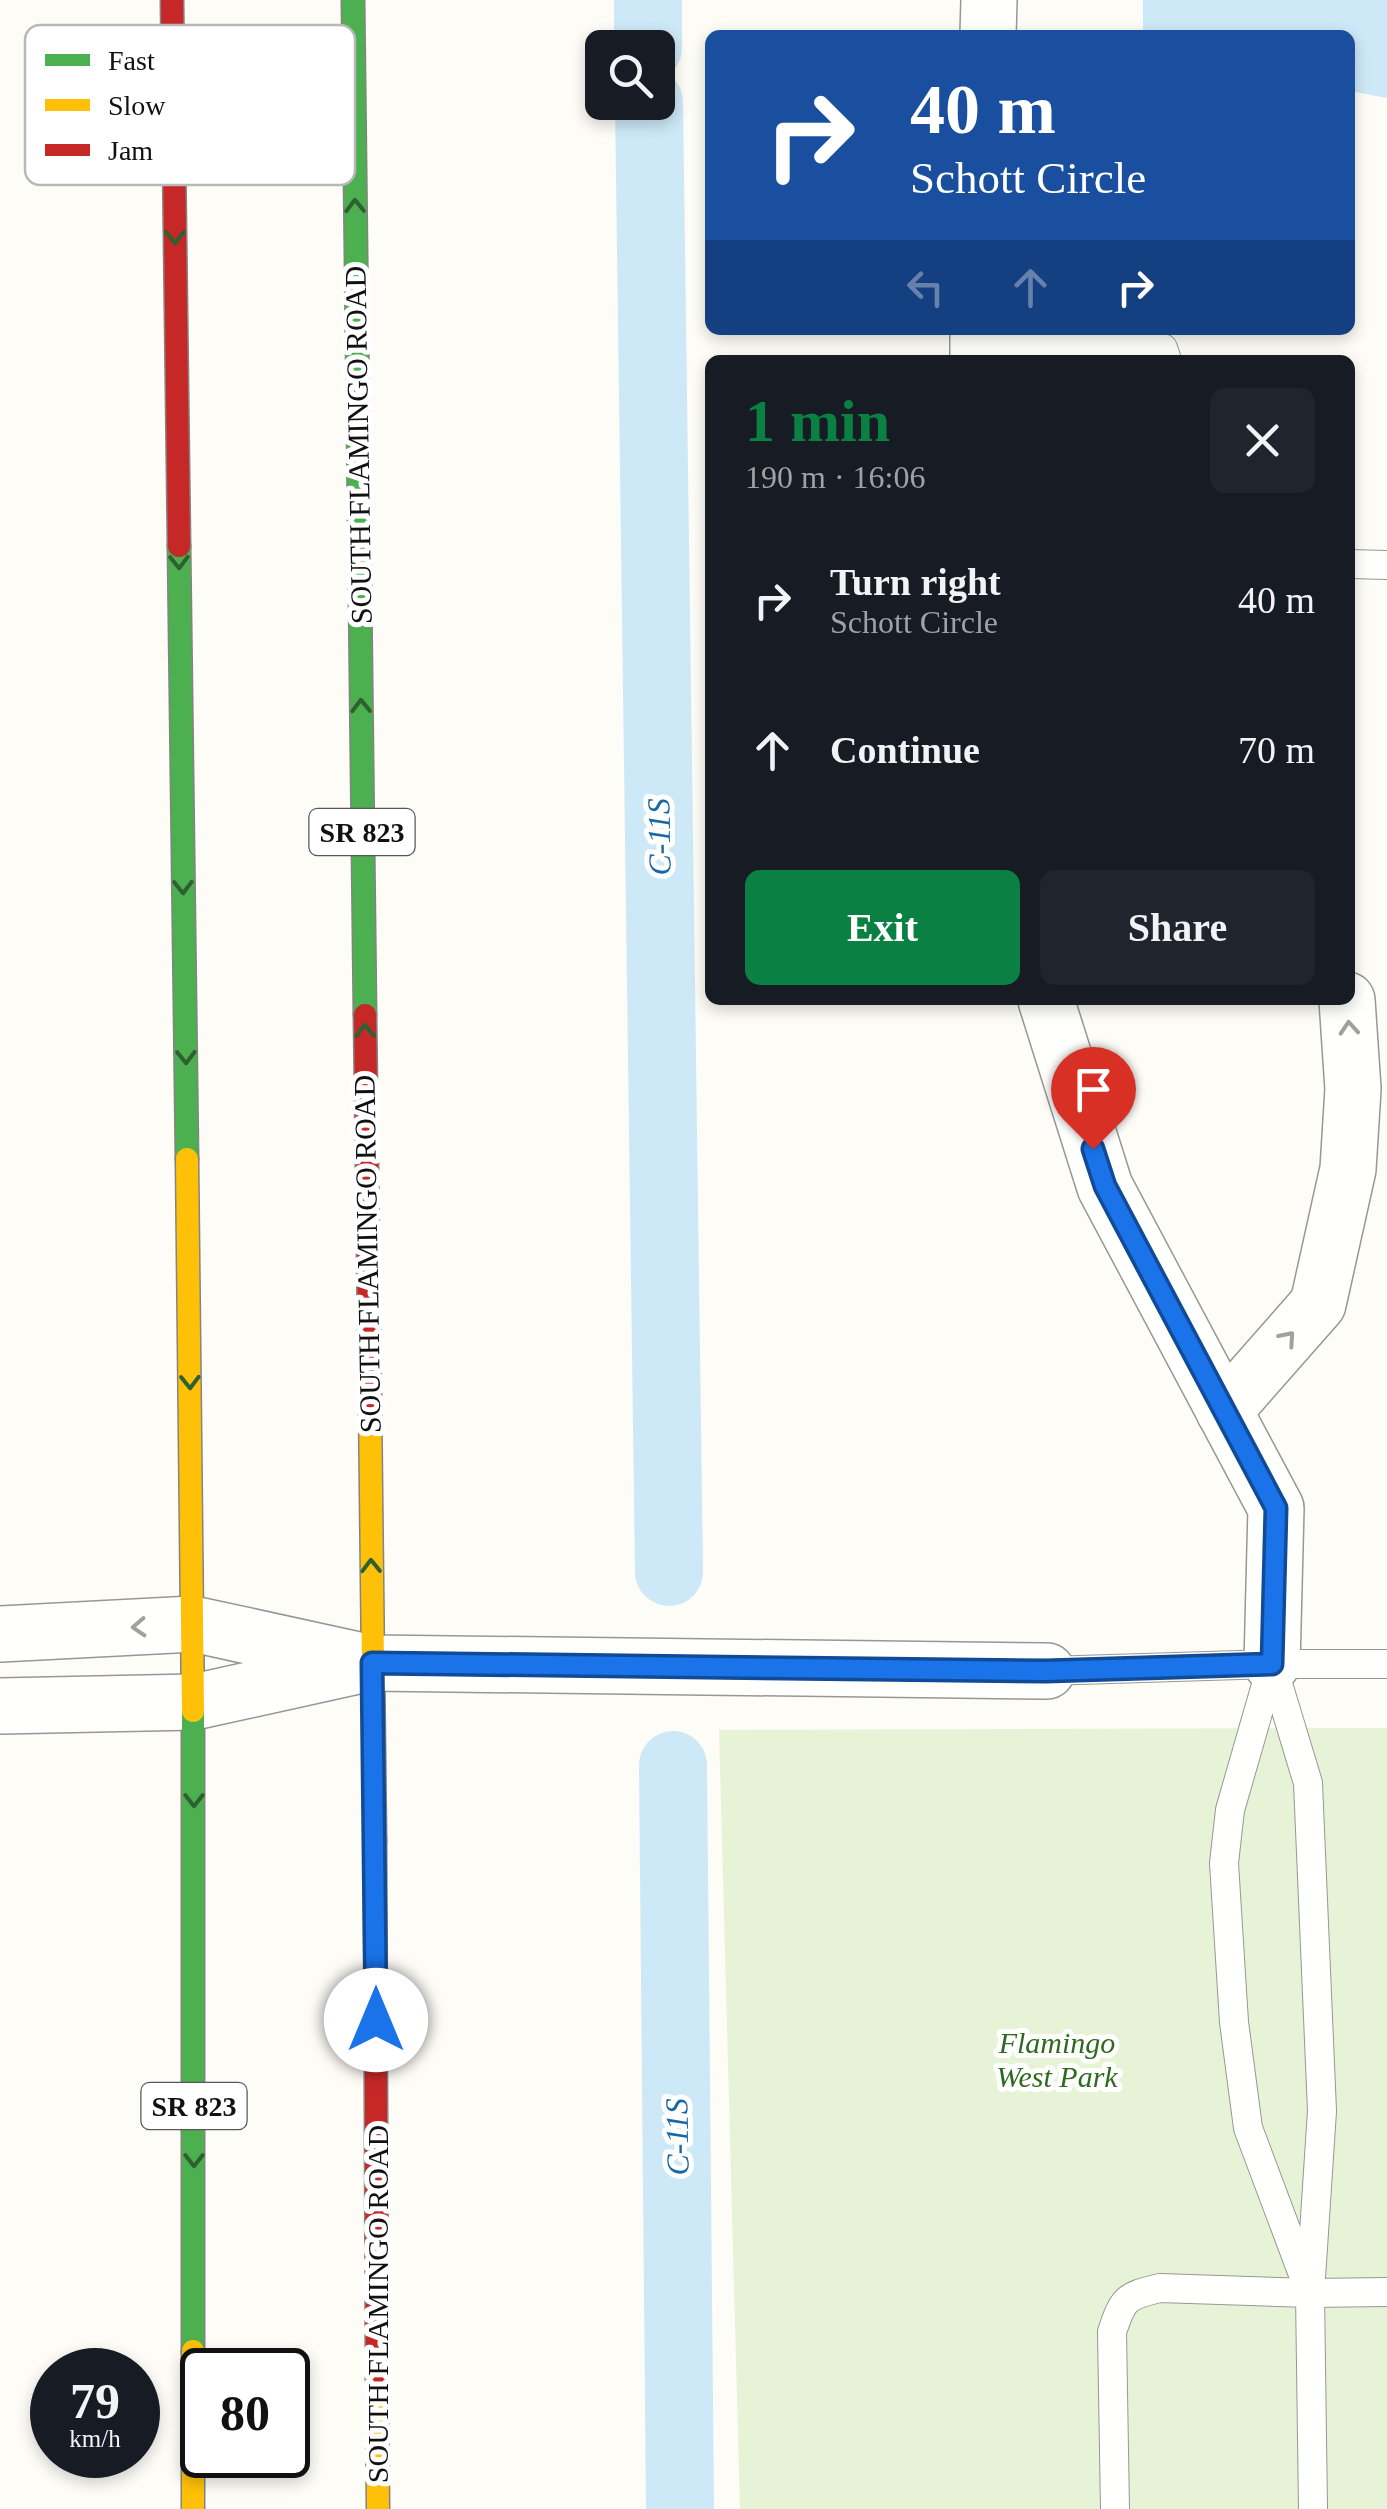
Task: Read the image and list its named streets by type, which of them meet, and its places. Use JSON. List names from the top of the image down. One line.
{"streets":{"highway":["SOUTH FLAMINGO ROAD","SR 823"]},"water":["C-11S"],"parks":["Flamingo West Park"],"legend":["Fast","Slow","Jam"],"page":{"turn":["40 m","Schott Circle"],"heading":["1 min","190 m · 16:06"],"list":[{"name":"Turn right","note":"Schott Circle","value":"40 m"},{"name":"Continue","value":"70 m"}],"buttons":["Exit","Share"],"speed":"79 km/h","limit":"80"}}
